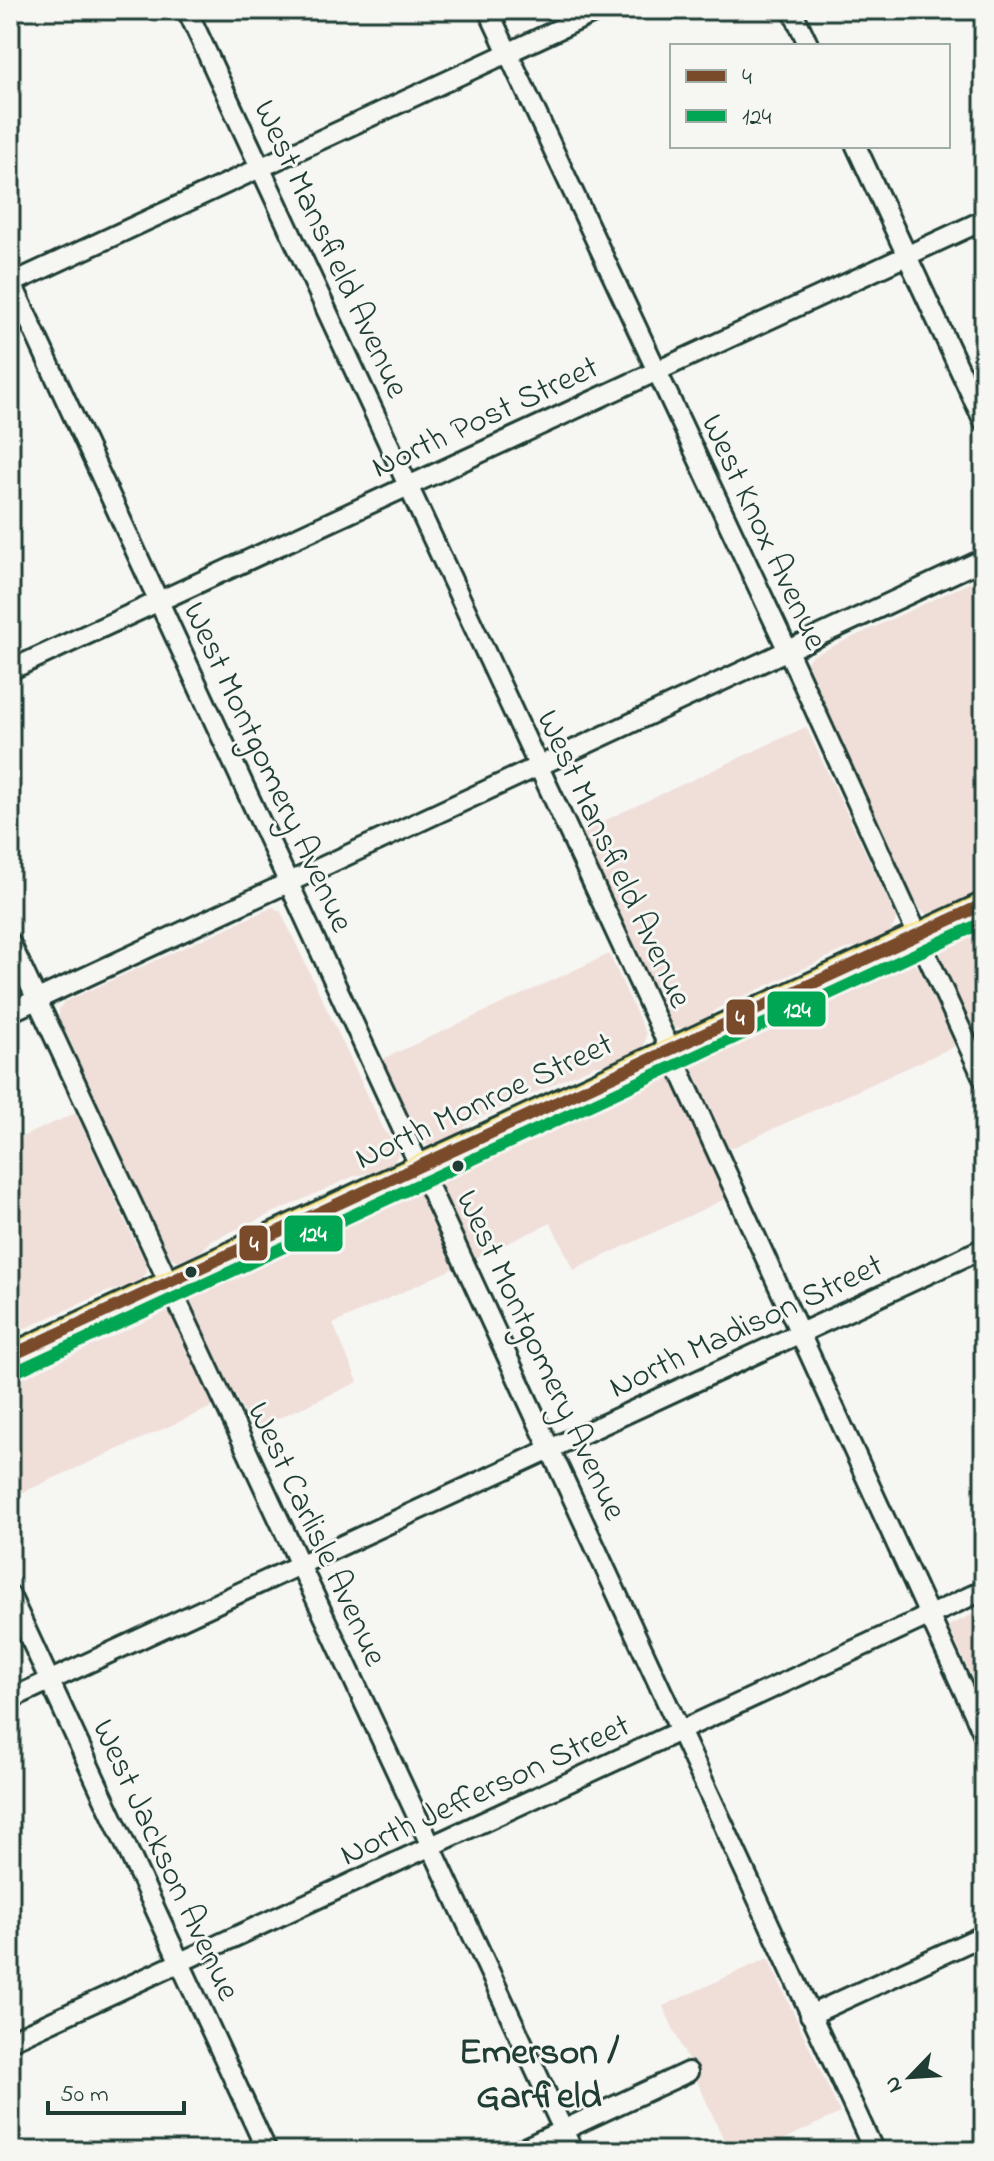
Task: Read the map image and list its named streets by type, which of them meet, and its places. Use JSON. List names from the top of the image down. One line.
{"streets":{"main road":["North Monroe Street"],"street":["West Mansfield Avenue","North Post Street","West Knox Avenue","West Montgomery Avenue","North Madison Street","West Carlisle Avenue","North Jefferson Street","West Jackson Avenue"]},"crossings":[["West Mansfield Avenue","North Post Street"],["West Mansfield Avenue","North Monroe Street"],["West Mansfield Avenue","North Madison Street"],["West Mansfield Avenue","North Jefferson Street"],["North Post Street","West Knox Avenue"],["North Post Street","West Montgomery Avenue"],["West Knox Avenue","North Monroe Street"],["West Montgomery Avenue","North Monroe Street"],["West Montgomery Avenue","North Madison Street"],["West Montgomery Avenue","North Jefferson Street"],["North Monroe Street","West Carlisle Avenue"],["North Madison Street","West Carlisle Avenue"],["North Madison Street","West Jackson Avenue"],["West Carlisle Avenue","North Jefferson Street"],["North Jefferson Street","West Jackson Avenue"]],"districts":["Emerson / Garfield"],"lines":["transit line 4","transit line 124"],"legend":["4","124"],"scale_bar":"50 m","north":"bottom left"}
